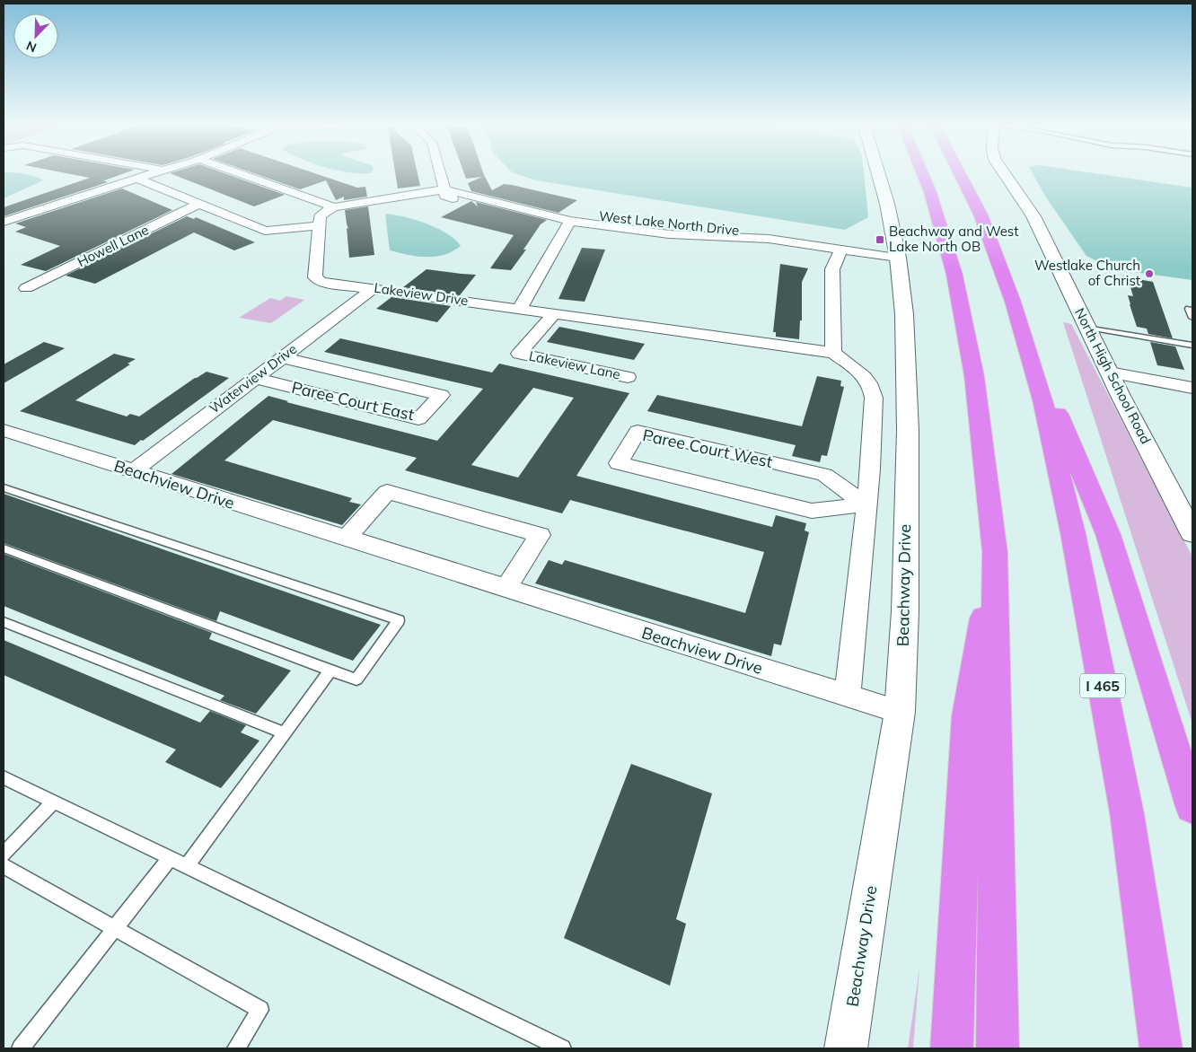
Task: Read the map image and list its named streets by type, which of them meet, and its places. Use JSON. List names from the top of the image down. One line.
{"streets":{"highway":["I 465"],"street":["West Lake North Drive","Howell Lane","Lakeview Drive","Lakeview Lane","North High School Road","Waterview Drive","Paree Court East","Paree Court West","Beachview Drive","Beachway Drive"]},"crossings":[["West Lake North Drive","Beachway Drive"],["Lakeview Drive","Lakeview Lane"],["Lakeview Drive","Waterview Drive"],["Waterview Drive","Paree Court East"],["Waterview Drive","Beachview Drive"],["Beachview Drive","Beachway Drive"]],"places":{"transit":["Beachway and West Lake North OB"],"other":["Westlake Church of Christ"]},"north":"bottom left"}
